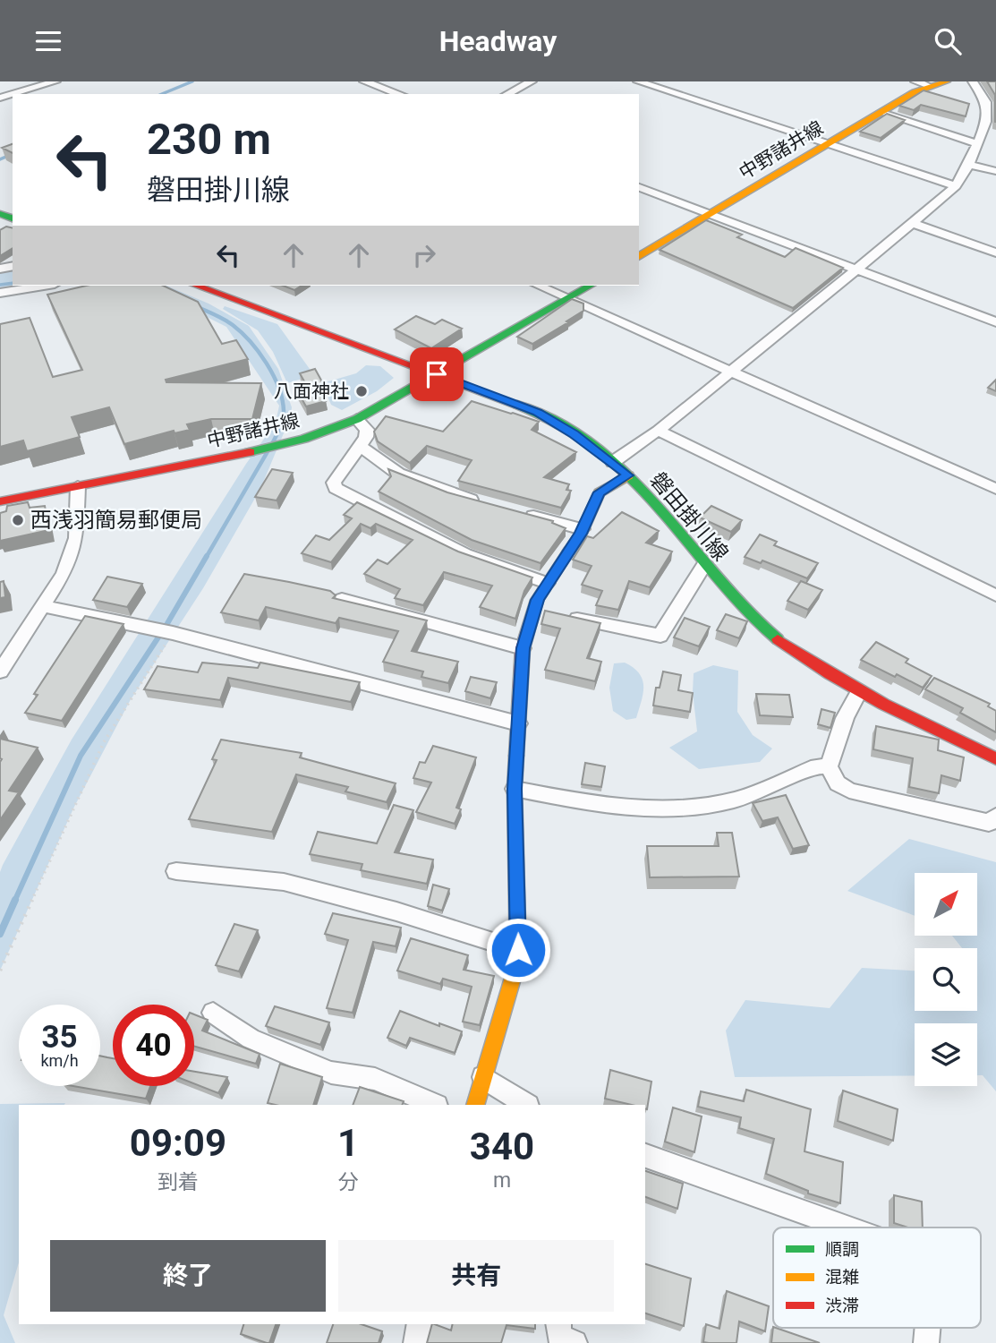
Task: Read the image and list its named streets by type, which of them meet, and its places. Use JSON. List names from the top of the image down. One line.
{"streets":{"main road":["中野諸井線","磐田掛川線"]},"crossings":[["中野諸井線","磐田掛川線"]],"places":["八面神社","西浅羽簡易郵便局"],"legend":["順調","混雑","渋滞"],"north":"top right","page":{"header":"Headway","turn":["230 m","磐田掛川線"],"speed":"35 km/h","limit":"40","eta":["09:09","到着","1","分","340","m"],"buttons":["終了","共有"]}}
